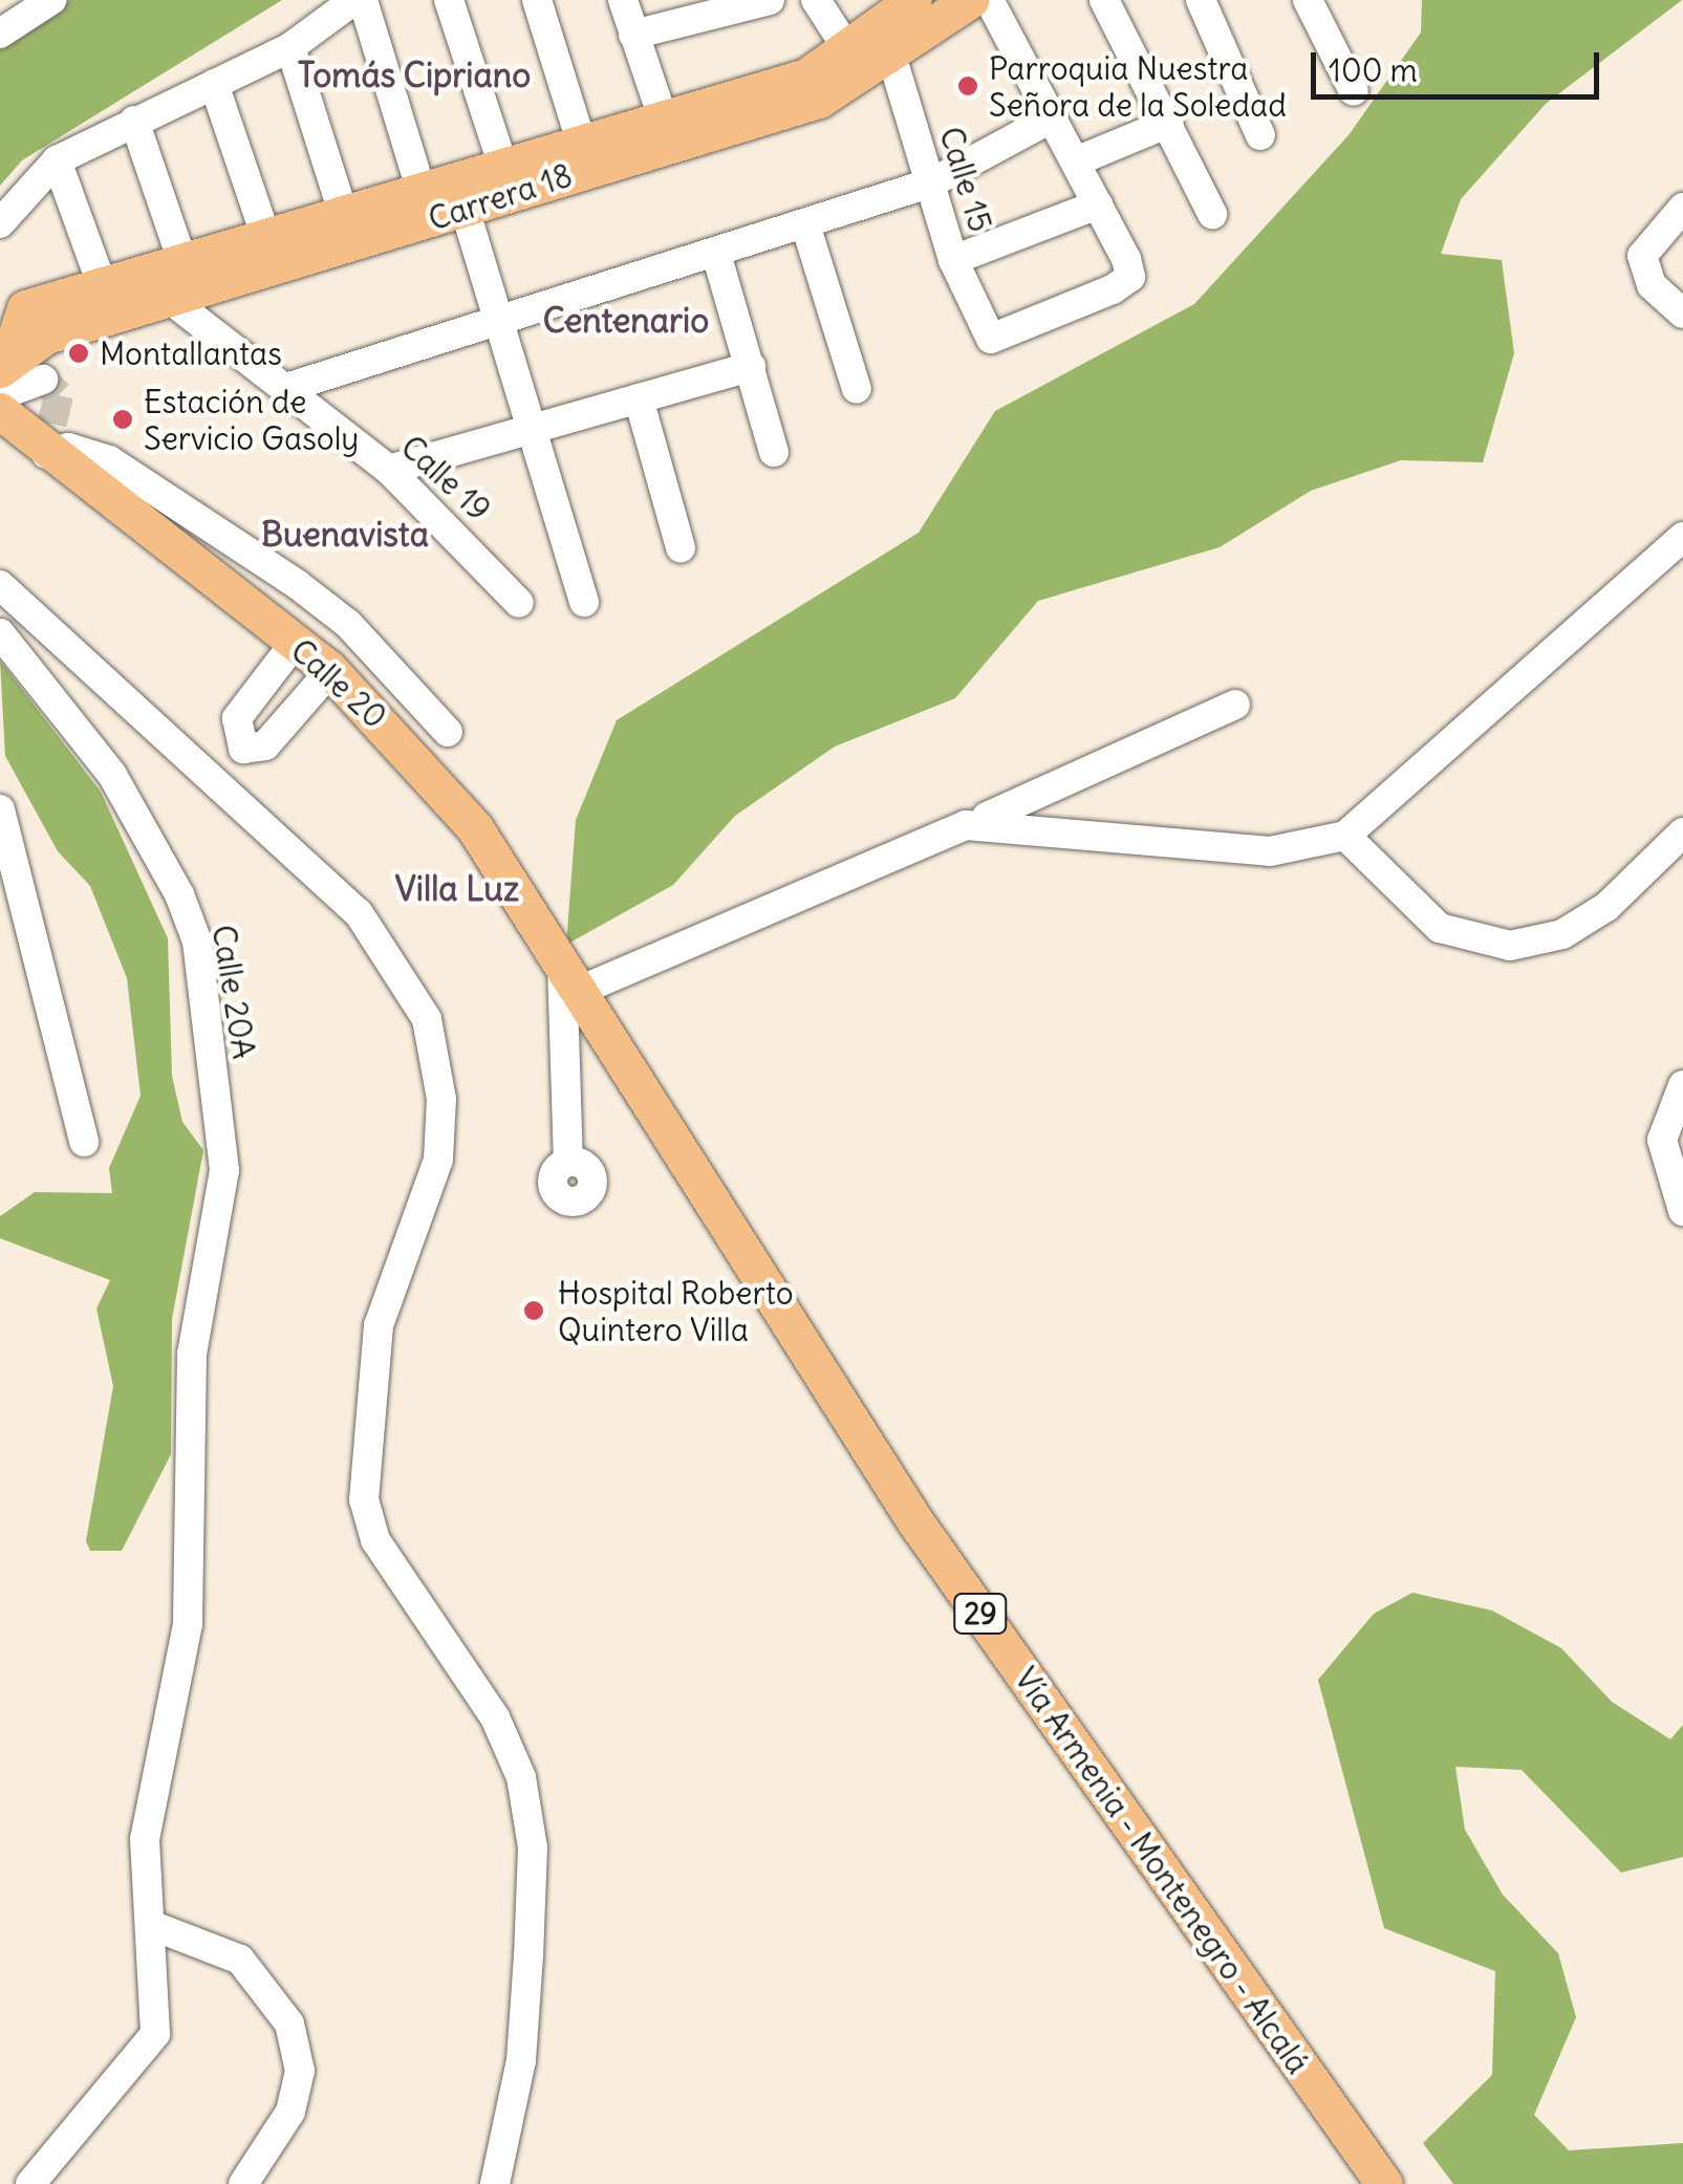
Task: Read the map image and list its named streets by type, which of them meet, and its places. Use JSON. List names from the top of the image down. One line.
{"streets":{"main road":["Carrera 18","Calle 20","29","Vía Armenia - Montenegro - Alcalá"],"street":["Calle 15","Calle 19","Calle 20A"]},"crossings":[["Calle 15","Carrera 18"],["Carrera 18","Calle 19"],["Calle 20","Vía Armenia - Montenegro - Alcalá"]],"districts":["Tomás Cipriano","Centenario","Buenavista","Villa Luz"],"places":["Parroquia Nuestra Señora de la Soledad","Montallantas","Estación de Servicio Gasoly","Hospital Roberto Quintero Villa"],"scale_bar":"100 m"}
